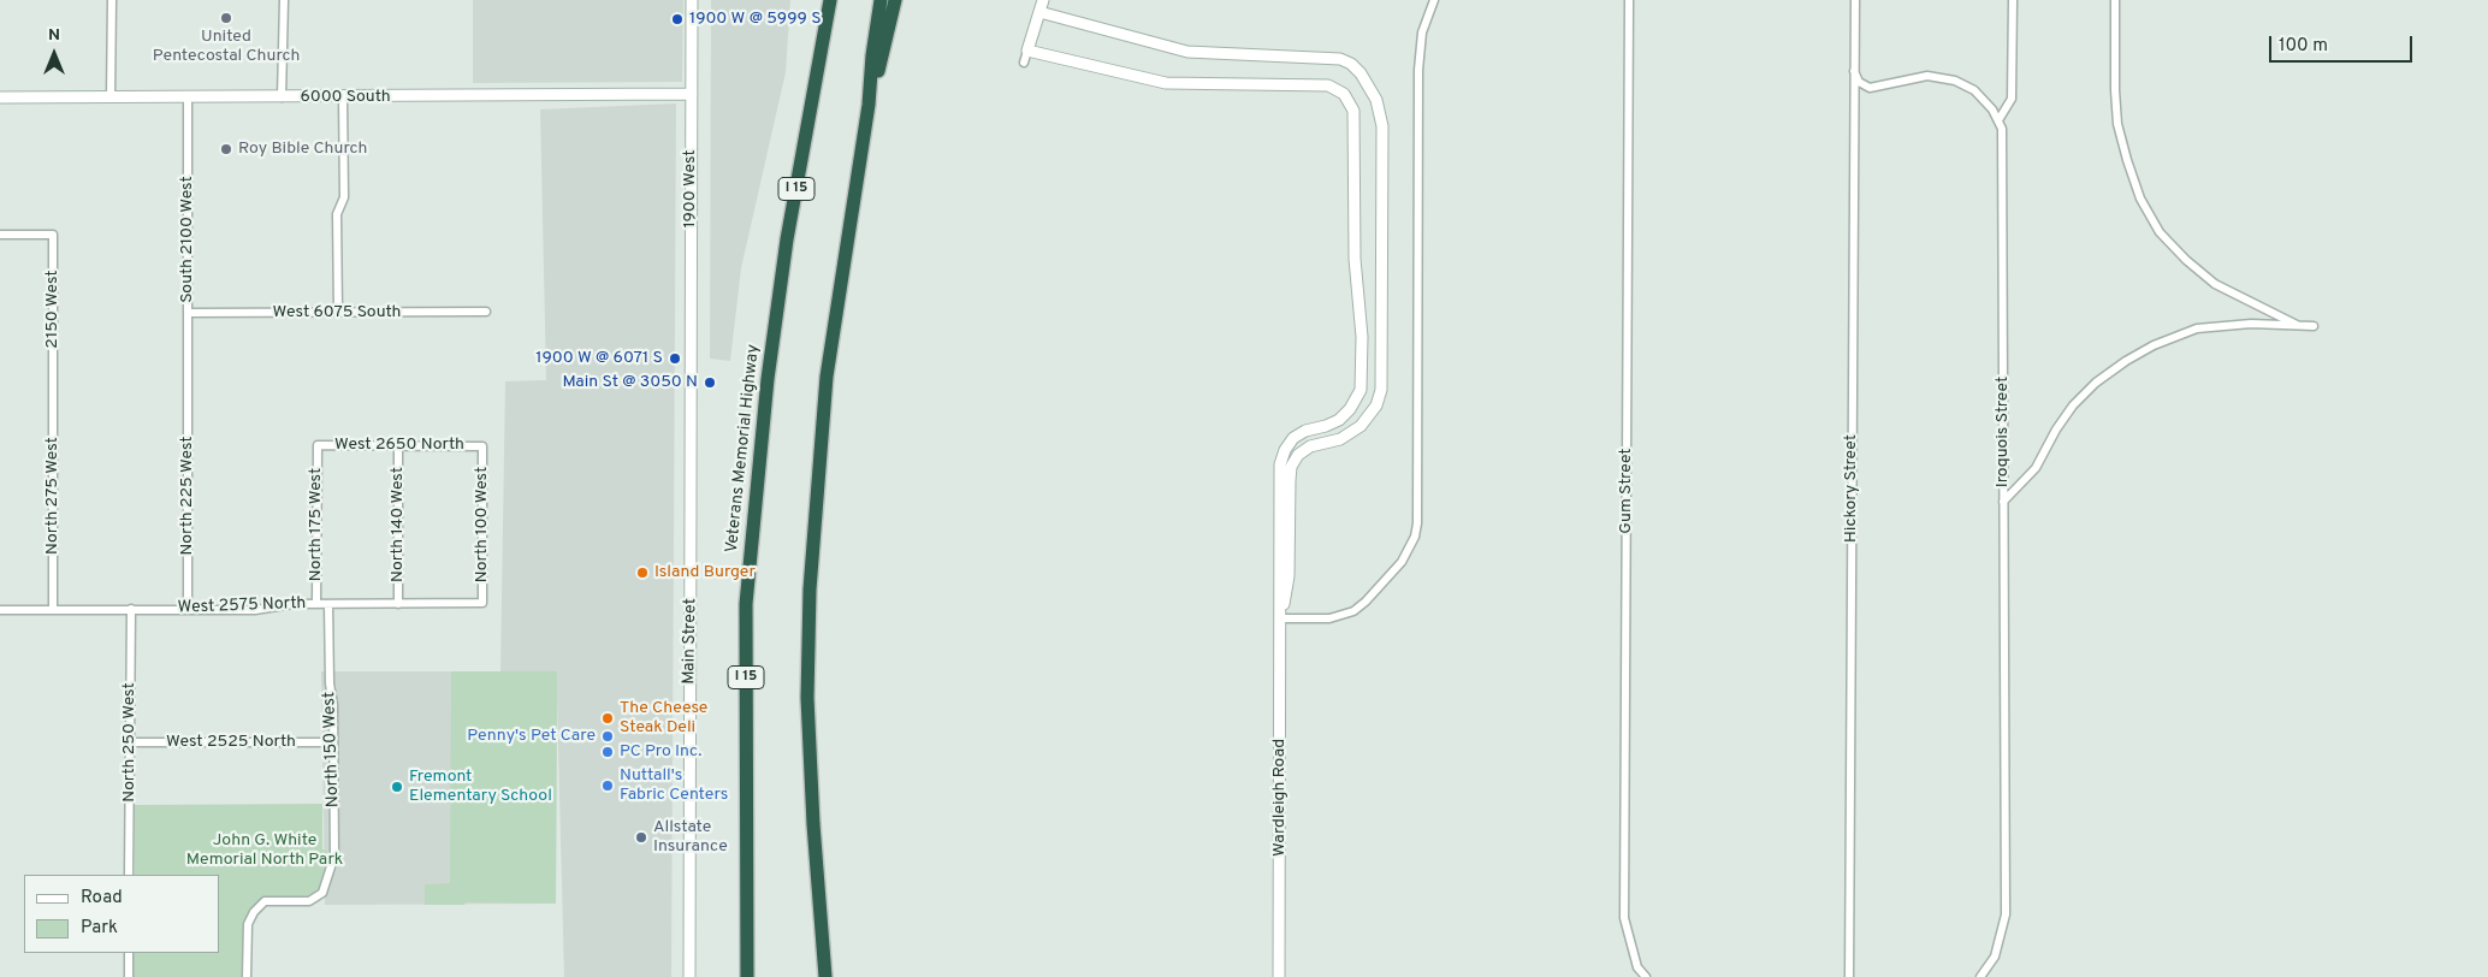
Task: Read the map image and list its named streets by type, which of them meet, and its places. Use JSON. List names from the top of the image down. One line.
{"streets":{"highway":["I 15","Veterans Memorial Highway"],"main road":["6000 South","1900 West","Main Street","Wardleigh Road"],"street":["South 2100 West","2150 West","West 6075 South","Iroquois Street","West 2650 North","Hickory Street","Gum Street","North 275 West","North 225 West","North 175 West","North 140 West","North 100 West","West 2575 North","North 250 West","West 2525 North","North 150 West"]},"crossings":[["6000 South","1900 West"],["6000 South","South 2100 West"],["1900 West","Main Street"],["South 2100 West","West 6075 South"],["South 2100 West","North 225 West"],["2150 West","North 275 West"],["Iroquois Street","Hickory Street"],["West 2650 North","North 175 West"],["West 2650 North","North 140 West"],["West 2650 North","North 100 West"],["North 275 West","West 2575 North"],["North 225 West","West 2575 North"],["North 175 West","West 2575 North"],["North 140 West","West 2575 North"],["North 100 West","West 2575 North"],["West 2575 North","North 250 West"],["West 2575 North","North 150 West"],["North 250 West","West 2525 North"],["West 2525 North","North 150 West"]],"parks":["John G. White Memorial North Park"],"places":["United Pentecostal Church","1900 W @ 5999 S","Roy Bible Church","1900 W @ 6071 S","Main St @ 3050 N","Island Burger","The Cheese Steak Deli","Penny's Pet Care","PC Pro Inc.","Nuttall's Fabric Centers","Fremont Elementary School","Allstate Insurance"],"legend":["Road","Park"],"scale_bar":"100 m","north":"top"}
